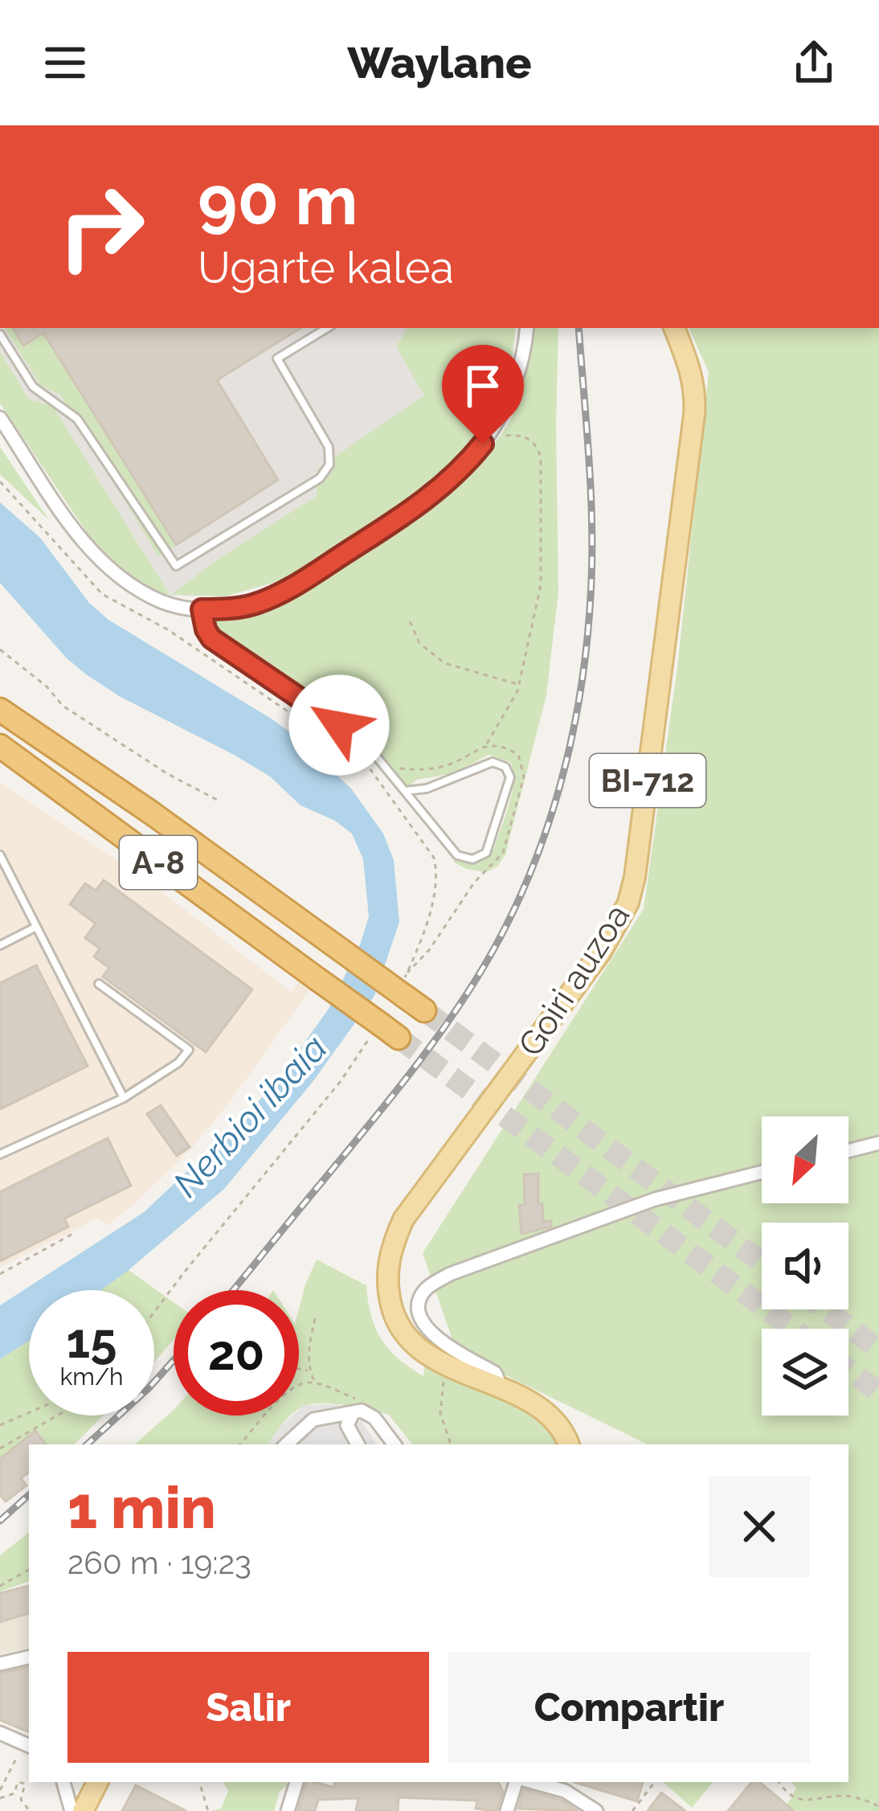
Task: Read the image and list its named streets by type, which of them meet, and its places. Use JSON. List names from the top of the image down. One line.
{"streets":{"highway":["A-8"],"main road":["BI-712","Goiri auzoa"]},"water":["Nerbioi ibaia"],"north":"bottom left","page":{"header":"Waylane","turn":["90 m","Ugarte kalea"],"speed":"15 km/h","limit":"20","heading":["1 min","260 m · 19:23"],"buttons":["Salir","Compartir"]}}
